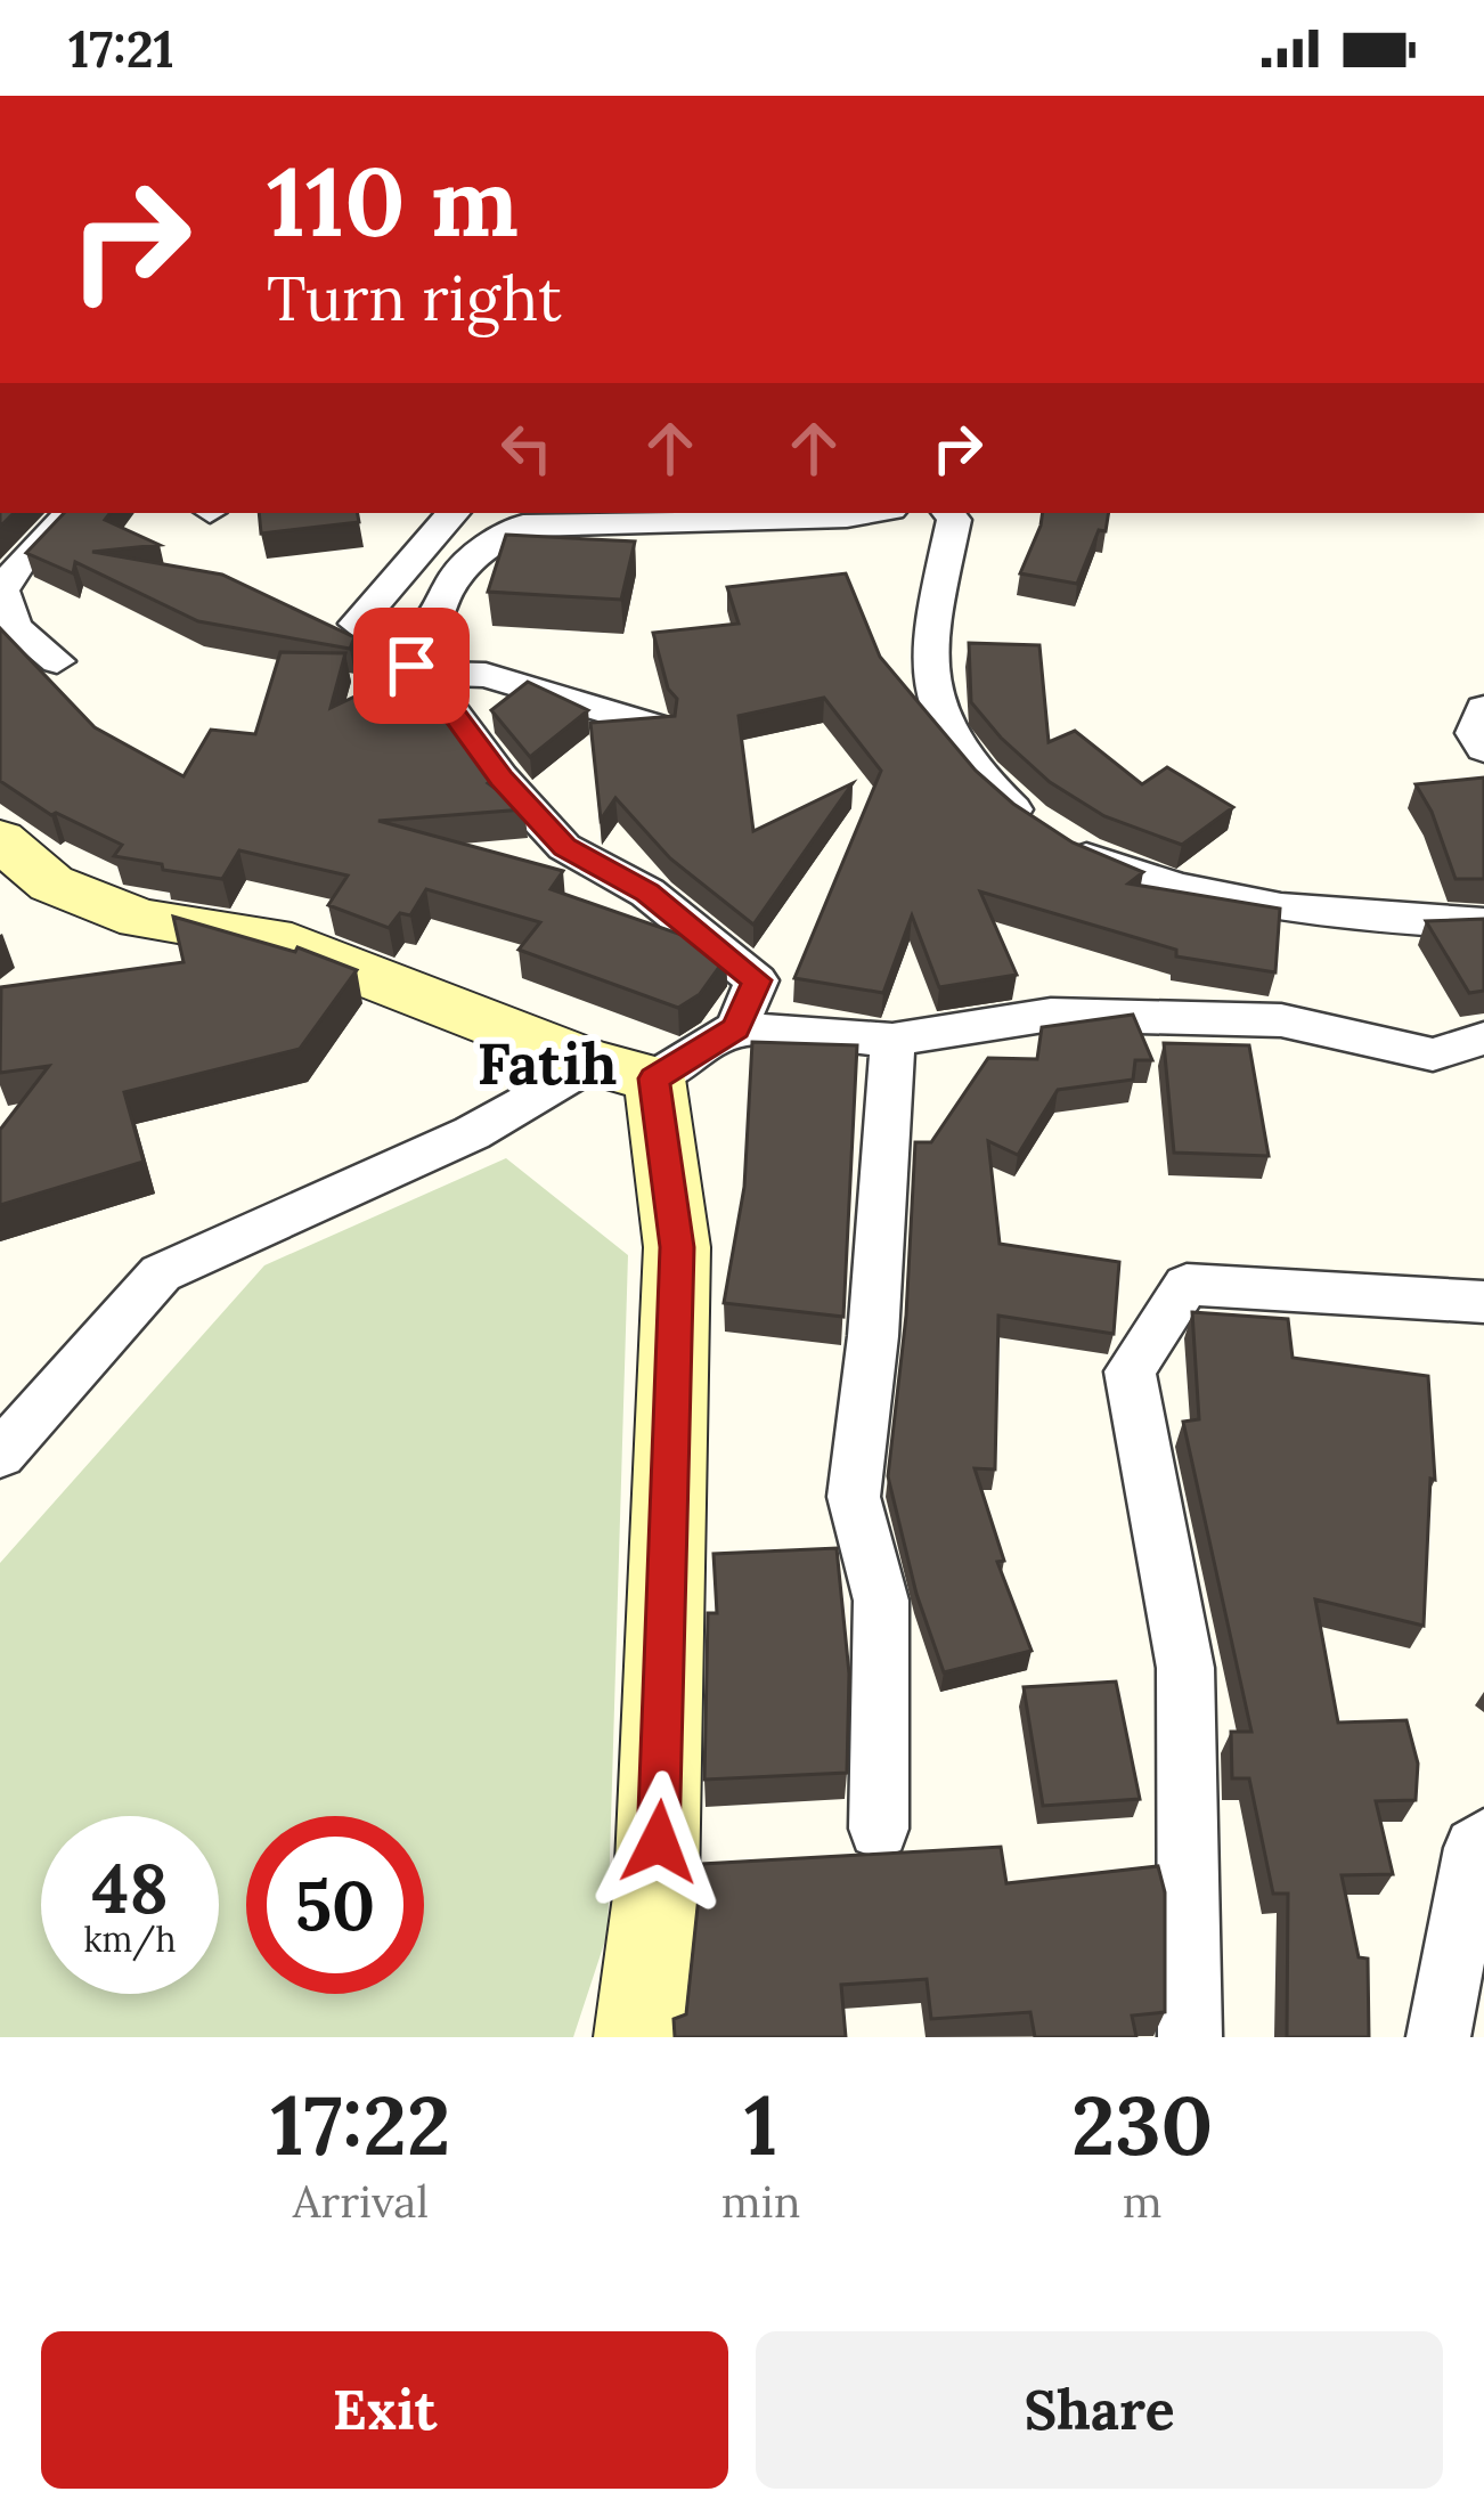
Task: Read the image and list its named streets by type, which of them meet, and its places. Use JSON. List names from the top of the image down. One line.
{"districts":["Fatih"],"page":{"status":"17:21","turn":["110 m","Turn right"],"speed":"48 km/h","limit":"50","eta":["17:22","Arrival","1","min","230","m"],"buttons":["Exit","Share"]}}
